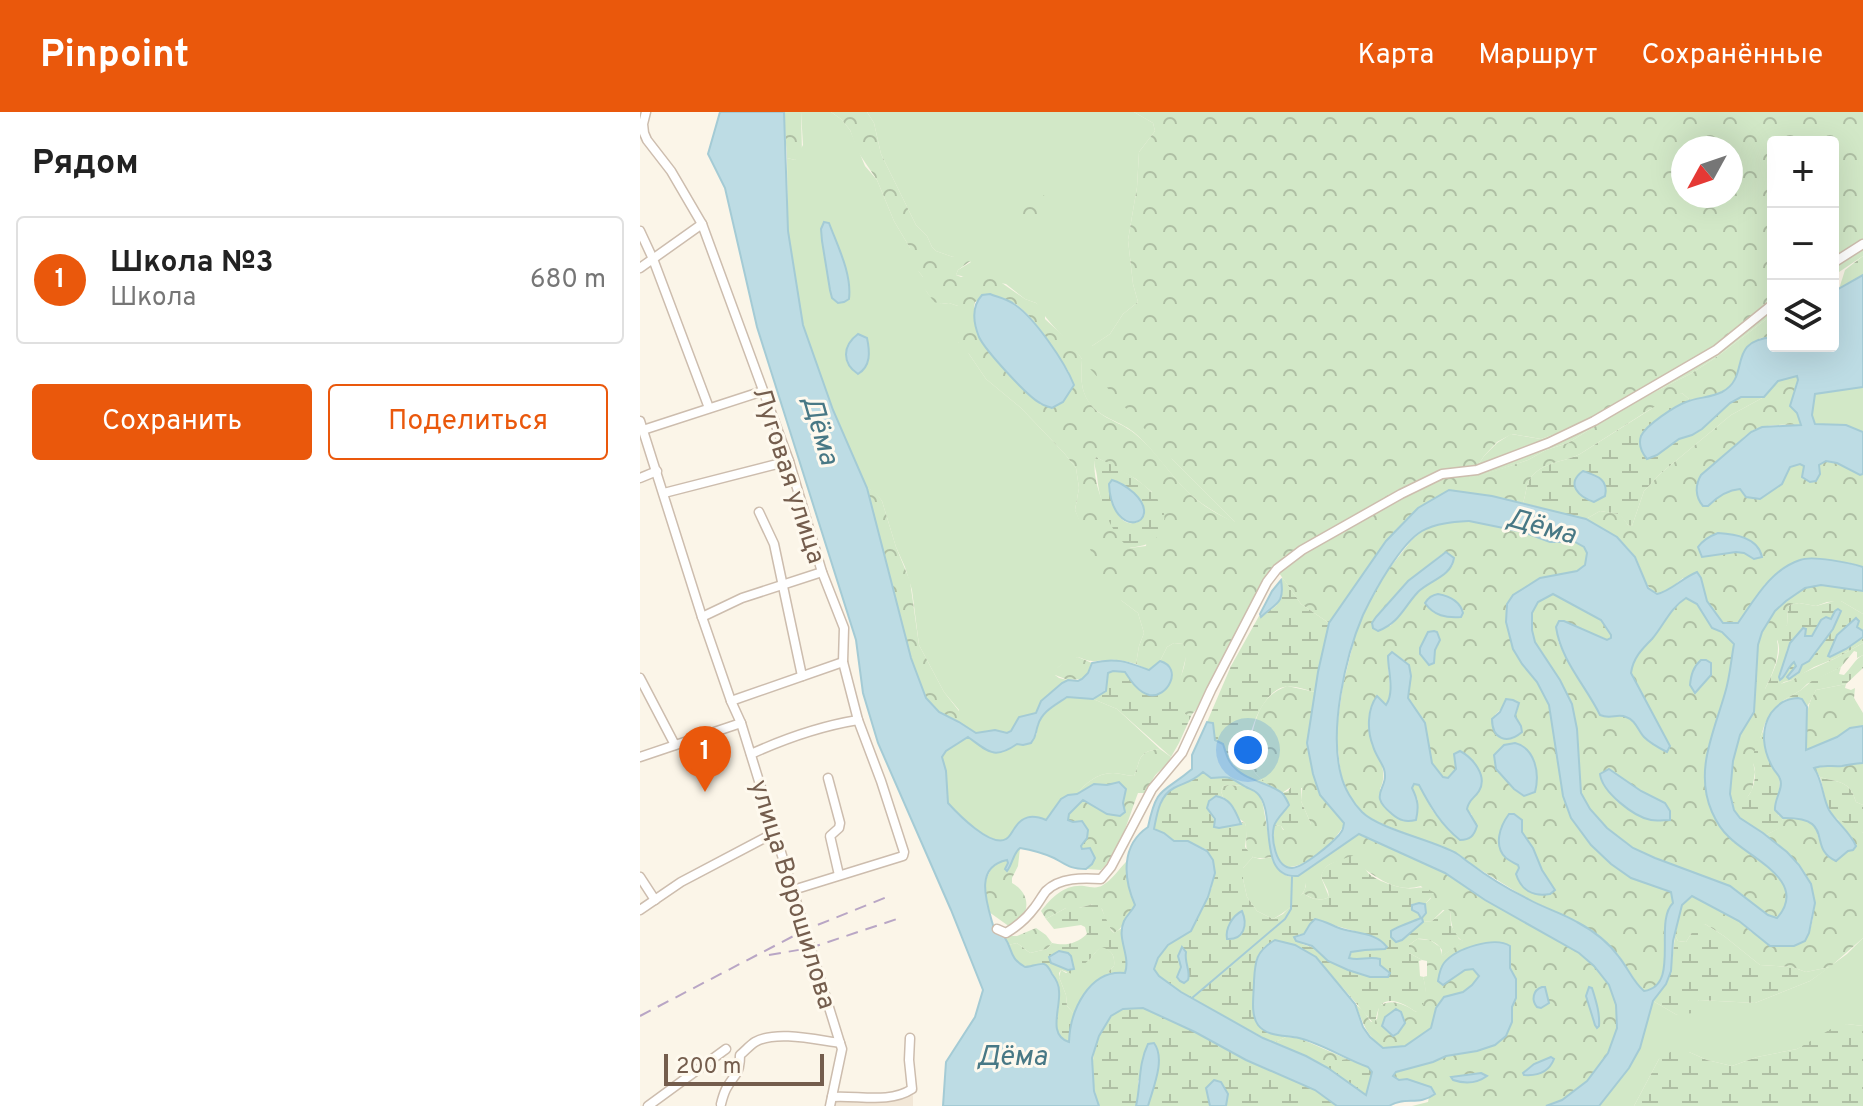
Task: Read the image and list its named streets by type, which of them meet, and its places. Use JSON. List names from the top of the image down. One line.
{"streets":{"street":["Луговая улица","улица Ворошилова"]},"water":["Дёма"],"scale_bar":"200 m","north":"bottom left","page":{"header":"Pinpoint","nav":["Карта","Маршрут","Сохранённые"],"heading":"Рядом","map_buttons":["+","−"],"list":[{"mark":"1","name":"Школа №3","note":"Школа","value":"680 m"}],"buttons":["Сохранить","Поделиться"],"pins":"1","scale":"200 m"}}
